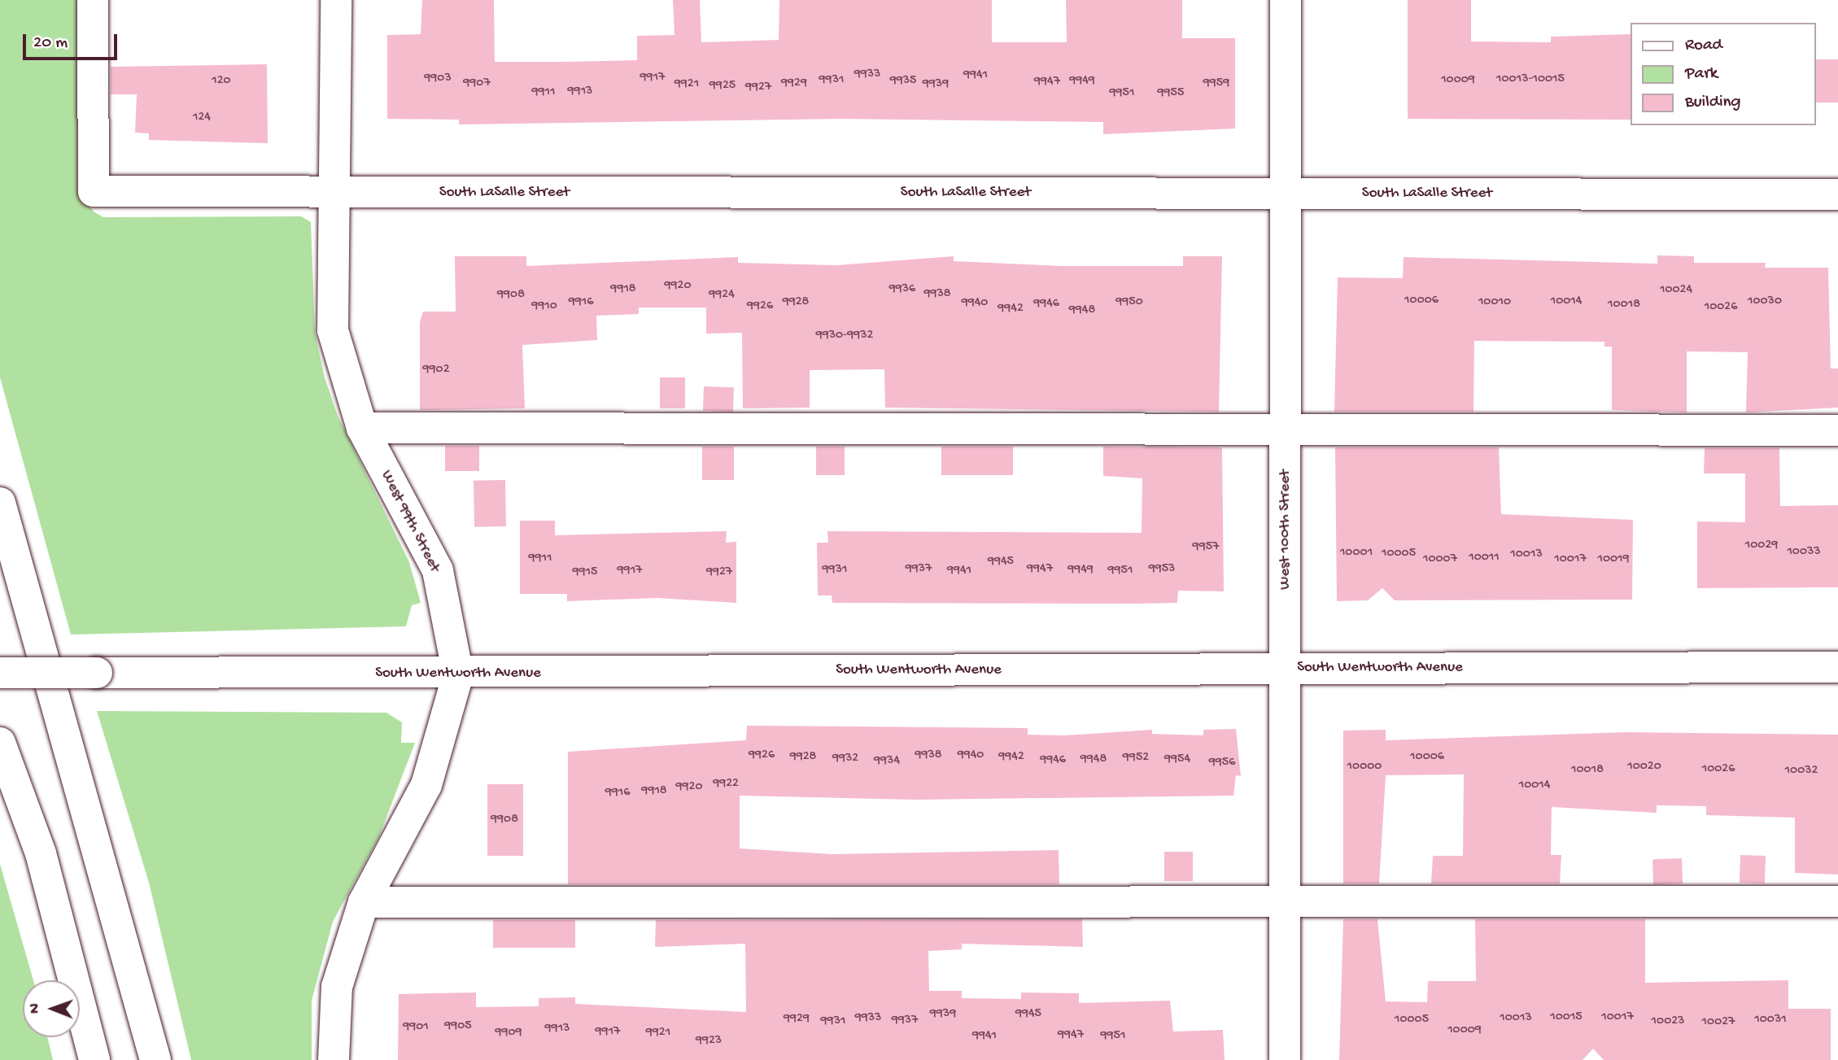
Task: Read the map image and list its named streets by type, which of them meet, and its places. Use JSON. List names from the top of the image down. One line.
{"streets":{"main road":["South LaSalle Street","West 99th Street","West 100th Street","South Wentworth Avenue"]},"crossings":[["South LaSalle Street","West 99th Street"],["South LaSalle Street","West 100th Street"],["West 99th Street","South Wentworth Avenue"],["West 100th Street","South Wentworth Avenue"]],"house_numbers":["9933","9941","9917","9903","10013-10015","9931","10009","120","9935","9949","9947","9907","9929","9959","9921","9939","9925","9927","9913","9911","9951","9955","124","9920","9918","9936","10024","9938","9908","9924","10006","10014","10030","9916","9928","9950","10010","9940","9946","10018","9910","9926","10026","9942","9948","9930-9932","9902","10029","9957","10033","10001","10005","10013","10011","9911","10007","10017","10019","9945","9937","9947","9953","9931","9949","9917","9941","9951","9915","9927","9926","9938","9940","9928","9942","10006","9952","9932","9948","9954","9946","9934","9956","10000","10020","10026","10018","10032","9922","10014","9920","9918","9916","9908","9939","9945","10015","10017","9933","10013","9929","10005","10031","9937","9931","10023","10027","9905","9901","9913","10009","9917","9909","9921","9947","9941","9951","9923"],"legend":["Road","Park","Building"],"scale_bar":"20 m","north":"left"}
